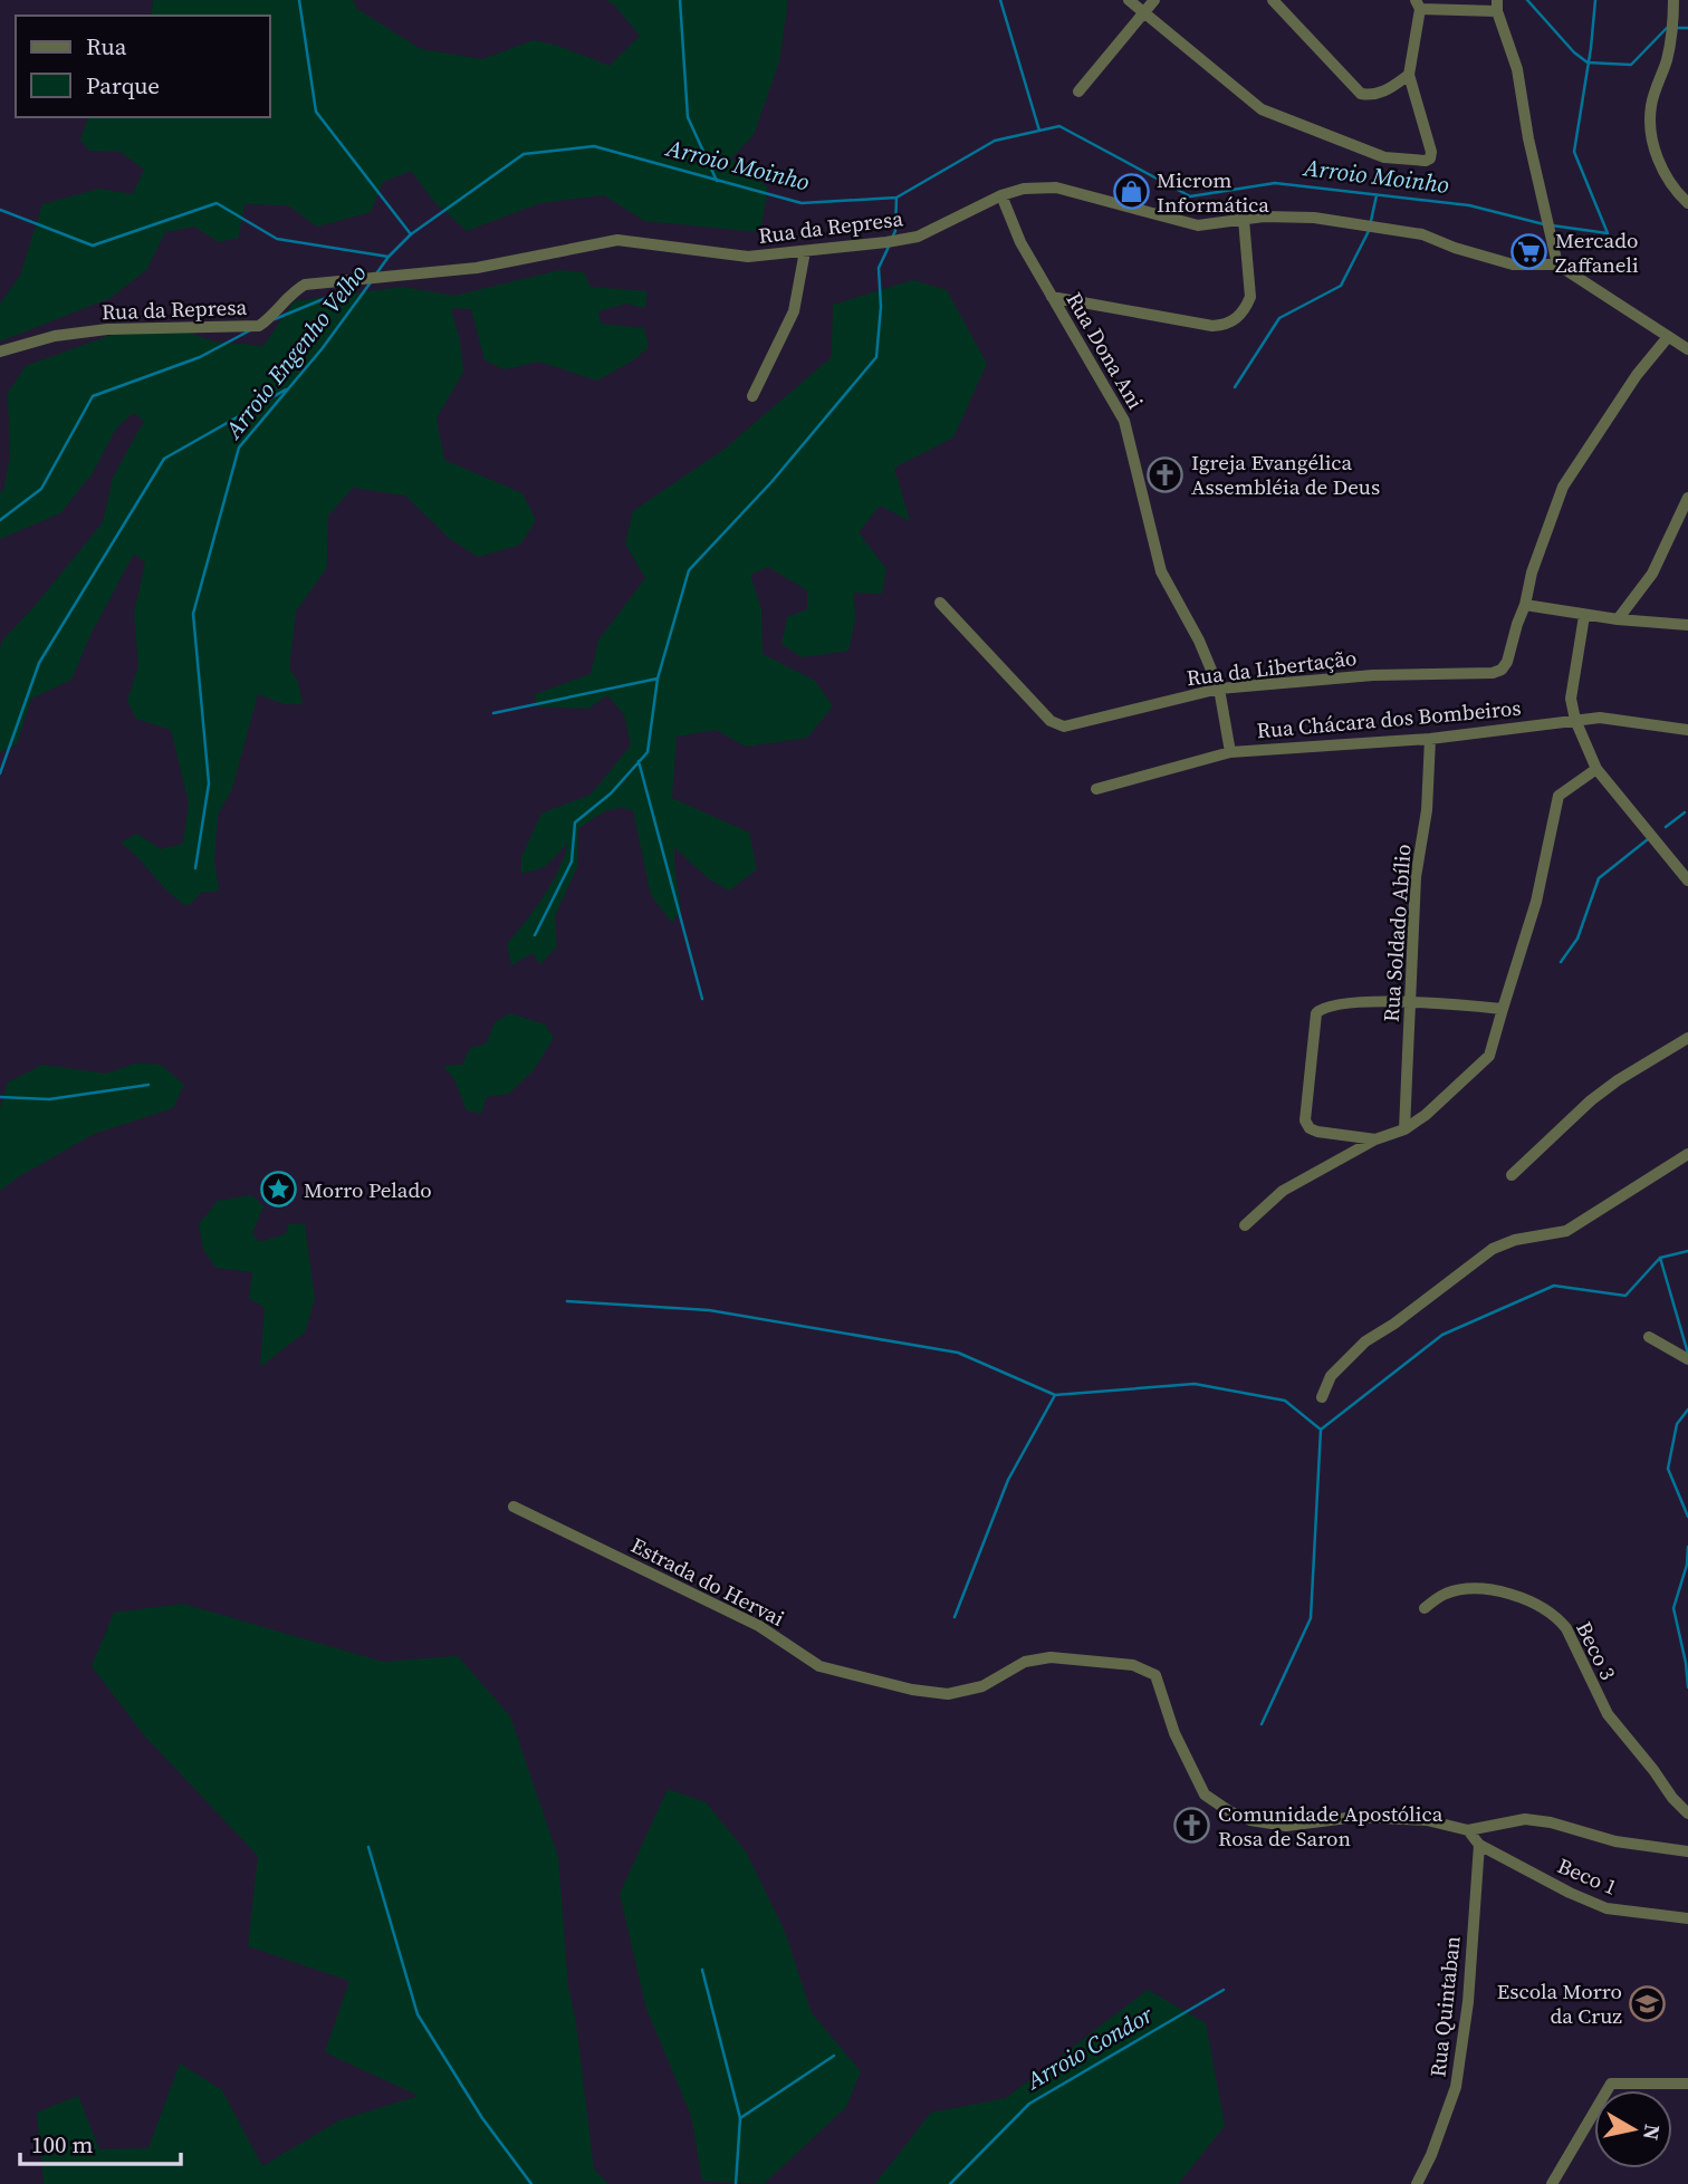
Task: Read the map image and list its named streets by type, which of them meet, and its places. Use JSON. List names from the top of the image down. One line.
{"streets":{"street":["Rua da Represa","Rua Dona Ani","Rua da Libertação","Rua Chácara dos Bombeiros","Rua Soldado Abílio","Estrada do Hervai","Beco 3","Beco 1","Rua Quintaban"]},"crossings":[["Rua da Represa","Rua Dona Ani"],["Rua Dona Ani","Rua da Libertação"],["Rua Dona Ani","Rua Chácara dos Bombeiros"],["Rua Chácara dos Bombeiros","Rua Soldado Abílio"],["Beco 1","Rua Quintaban"]],"water":["Arroio Moinho","Arroio Engenho Velho","Arroio Condor"],"places":{"shop":["Microm Informática"],"supermarket":["Mercado Zaffaneli"],"church":["Igreja Evangélica Assembléia de Deus","Comunidade Apostólica Rosa de Saron"],"place":["Morro Pelado"],"school or university":["Escola Morro da Cruz"]},"legend":["Rua","Parque"],"scale_bar":"100 m","north":"right"}
